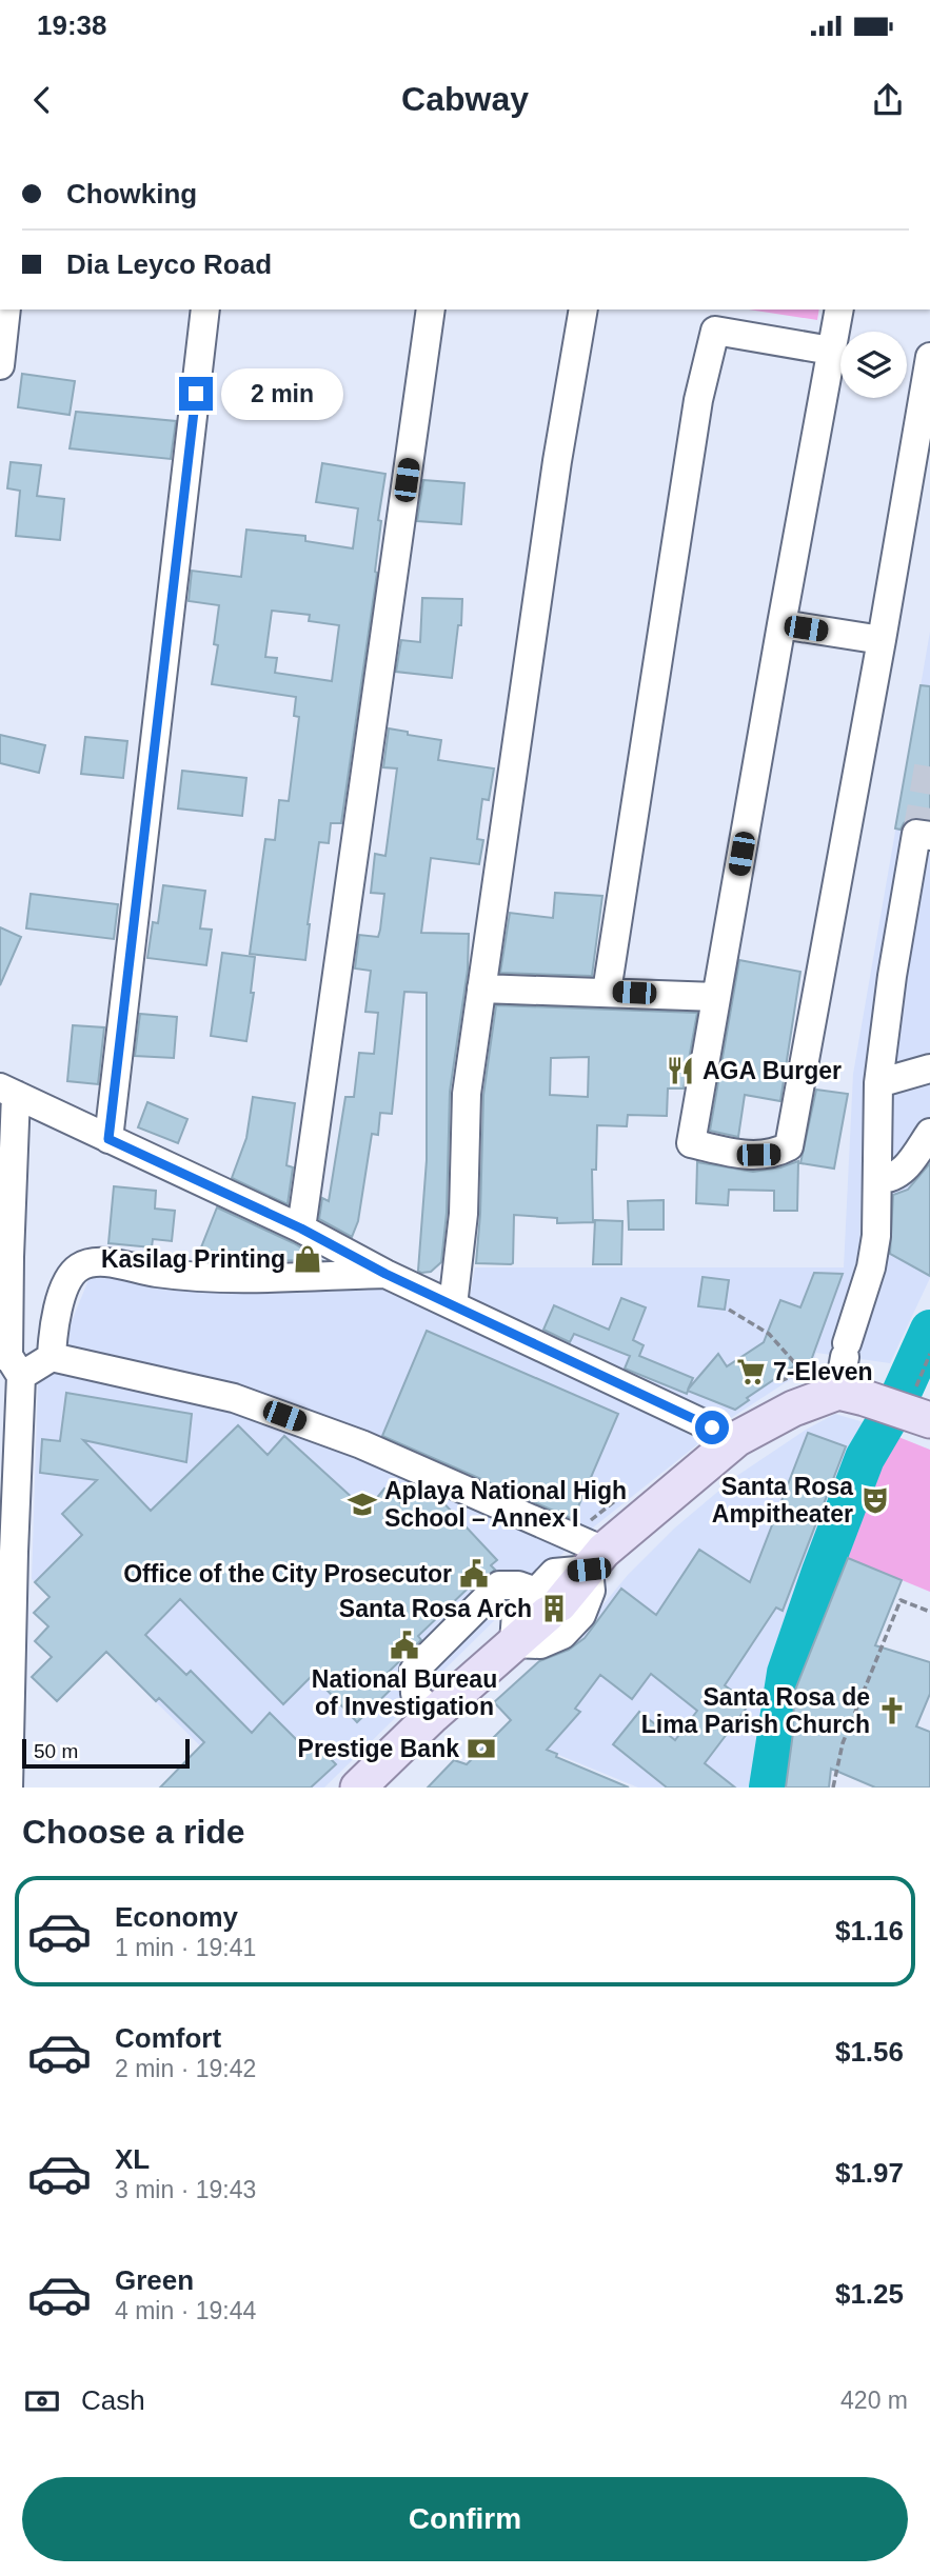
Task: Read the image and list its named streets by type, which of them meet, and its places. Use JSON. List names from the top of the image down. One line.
{"places":{"restaurant":["AGA Burger"],"shop":["Kasilag Printing"],"supermarket":["7-Eleven"],"theatre":["Santa Rosa Ampitheater"],"school or university":["Aplaya National High School – Annex I"],"public building":["Office of the City Prosecutor","National Bureau of Investigation"],"building":["Santa Rosa Arch"],"church":["Santa Rosa de Lima Parish Church"],"bank":["Prestige Bank"]},"scale_bar":"50 m","page":{"status":"19:38","header":"Cabway","banner":["Chowking","Dia Leyco Road"],"bubble":"2 min","scale":"50 m","heading":"Choose a ride","list":[{"name":"Economy","note":"1 min · 19:41","value":"$1.16"},{"name":"Comfort","note":"2 min · 19:42","value":"$1.56"},{"name":"XL","note":"3 min · 19:43","value":"$1.97"},{"name":"Green","note":"4 min · 19:44","value":"$1.25"}],"pay":["Cash","420 m"],"buttons":"Confirm"}}
